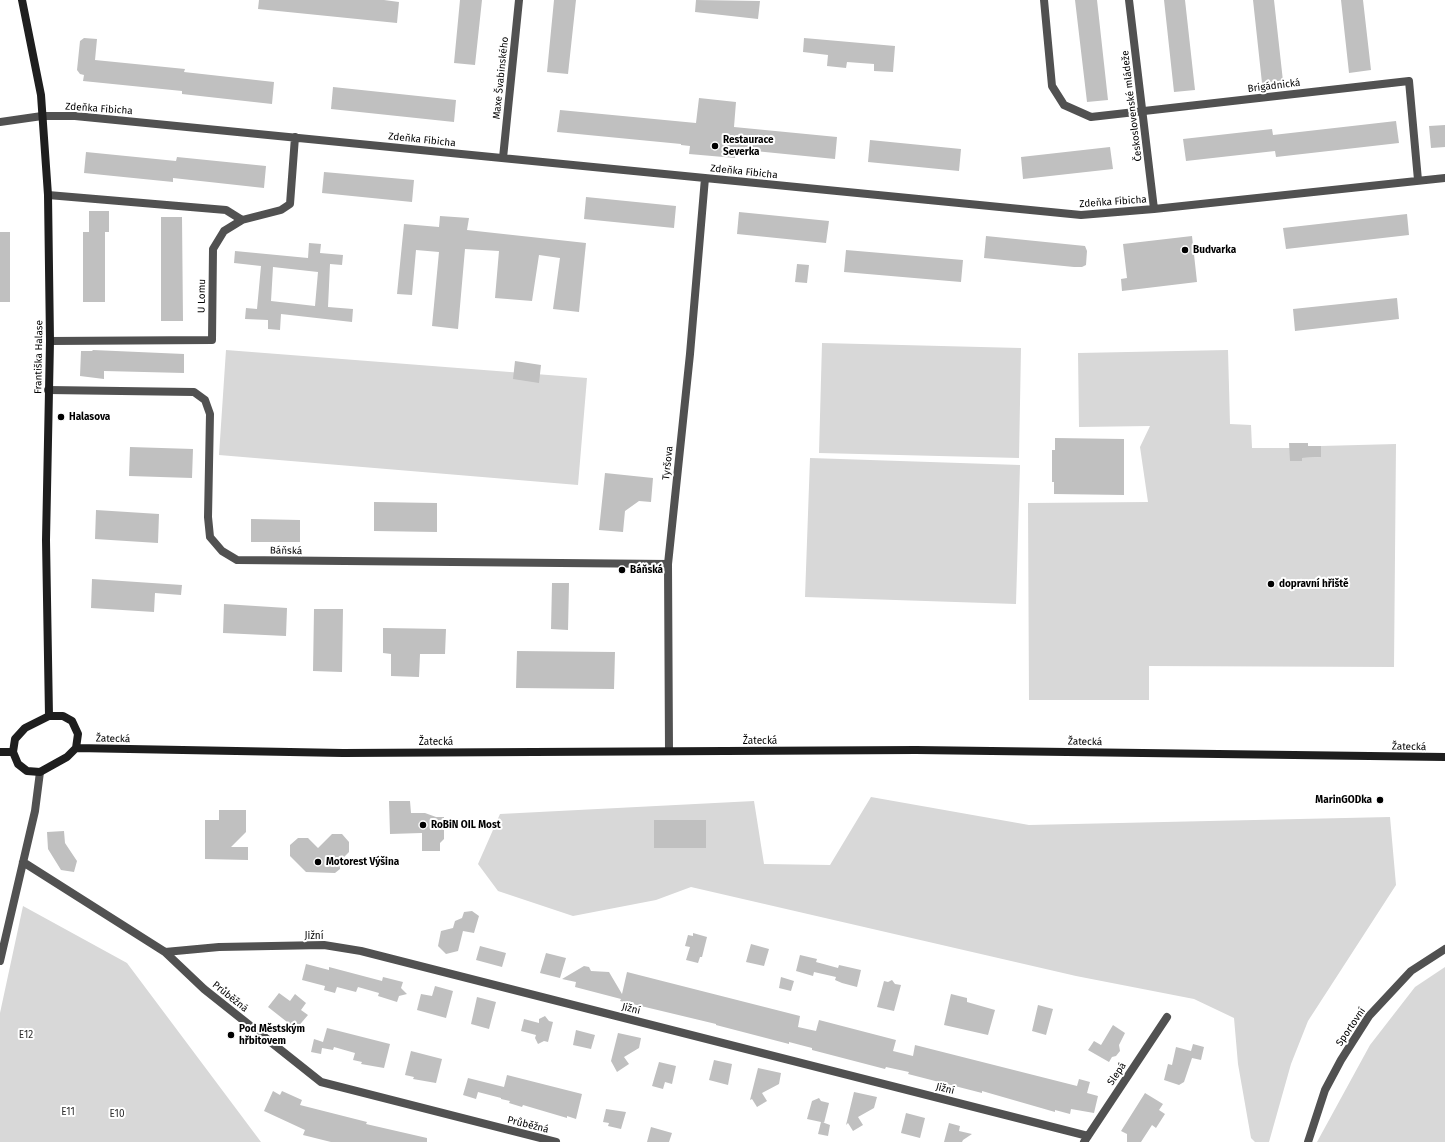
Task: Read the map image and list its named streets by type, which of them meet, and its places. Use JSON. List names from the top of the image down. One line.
{"streets":{"street":["Maxe Švabinského","Brigádnická","Československé mládeže","Zdeňka Fibicha","U Lomu","Františka Halase","Tyršova","Báňská","Žatecká","Jižní","Průběžná","Sportovní","Slepá"]},"crossings":[["Maxe Švabinského","Zdeňka Fibicha"],["Brigádnická","Československé mládeže"],["Brigádnická","Zdeňka Fibicha"],["Československé mládeže","Zdeňka Fibicha"],["Zdeňka Fibicha","U Lomu"],["Zdeňka Fibicha","Františka Halase"],["Zdeňka Fibicha","Tyršova"],["U Lomu","Františka Halase"],["Františka Halase","Báňská"],["Františka Halase","Žatecká"],["Tyršova","Báňská"],["Tyršova","Žatecká"],["Jižní","Průběžná"],["Jižní","Slepá"]],"parks":["E12","E11","E10"],"places":["Restaurace Severka","Budvarka","Halasova","Báňská","dopravní hřiště","MarinGODka","RoBiN OIL Most","Motorest Výšina","Pod Městským hřbitovem"]}
